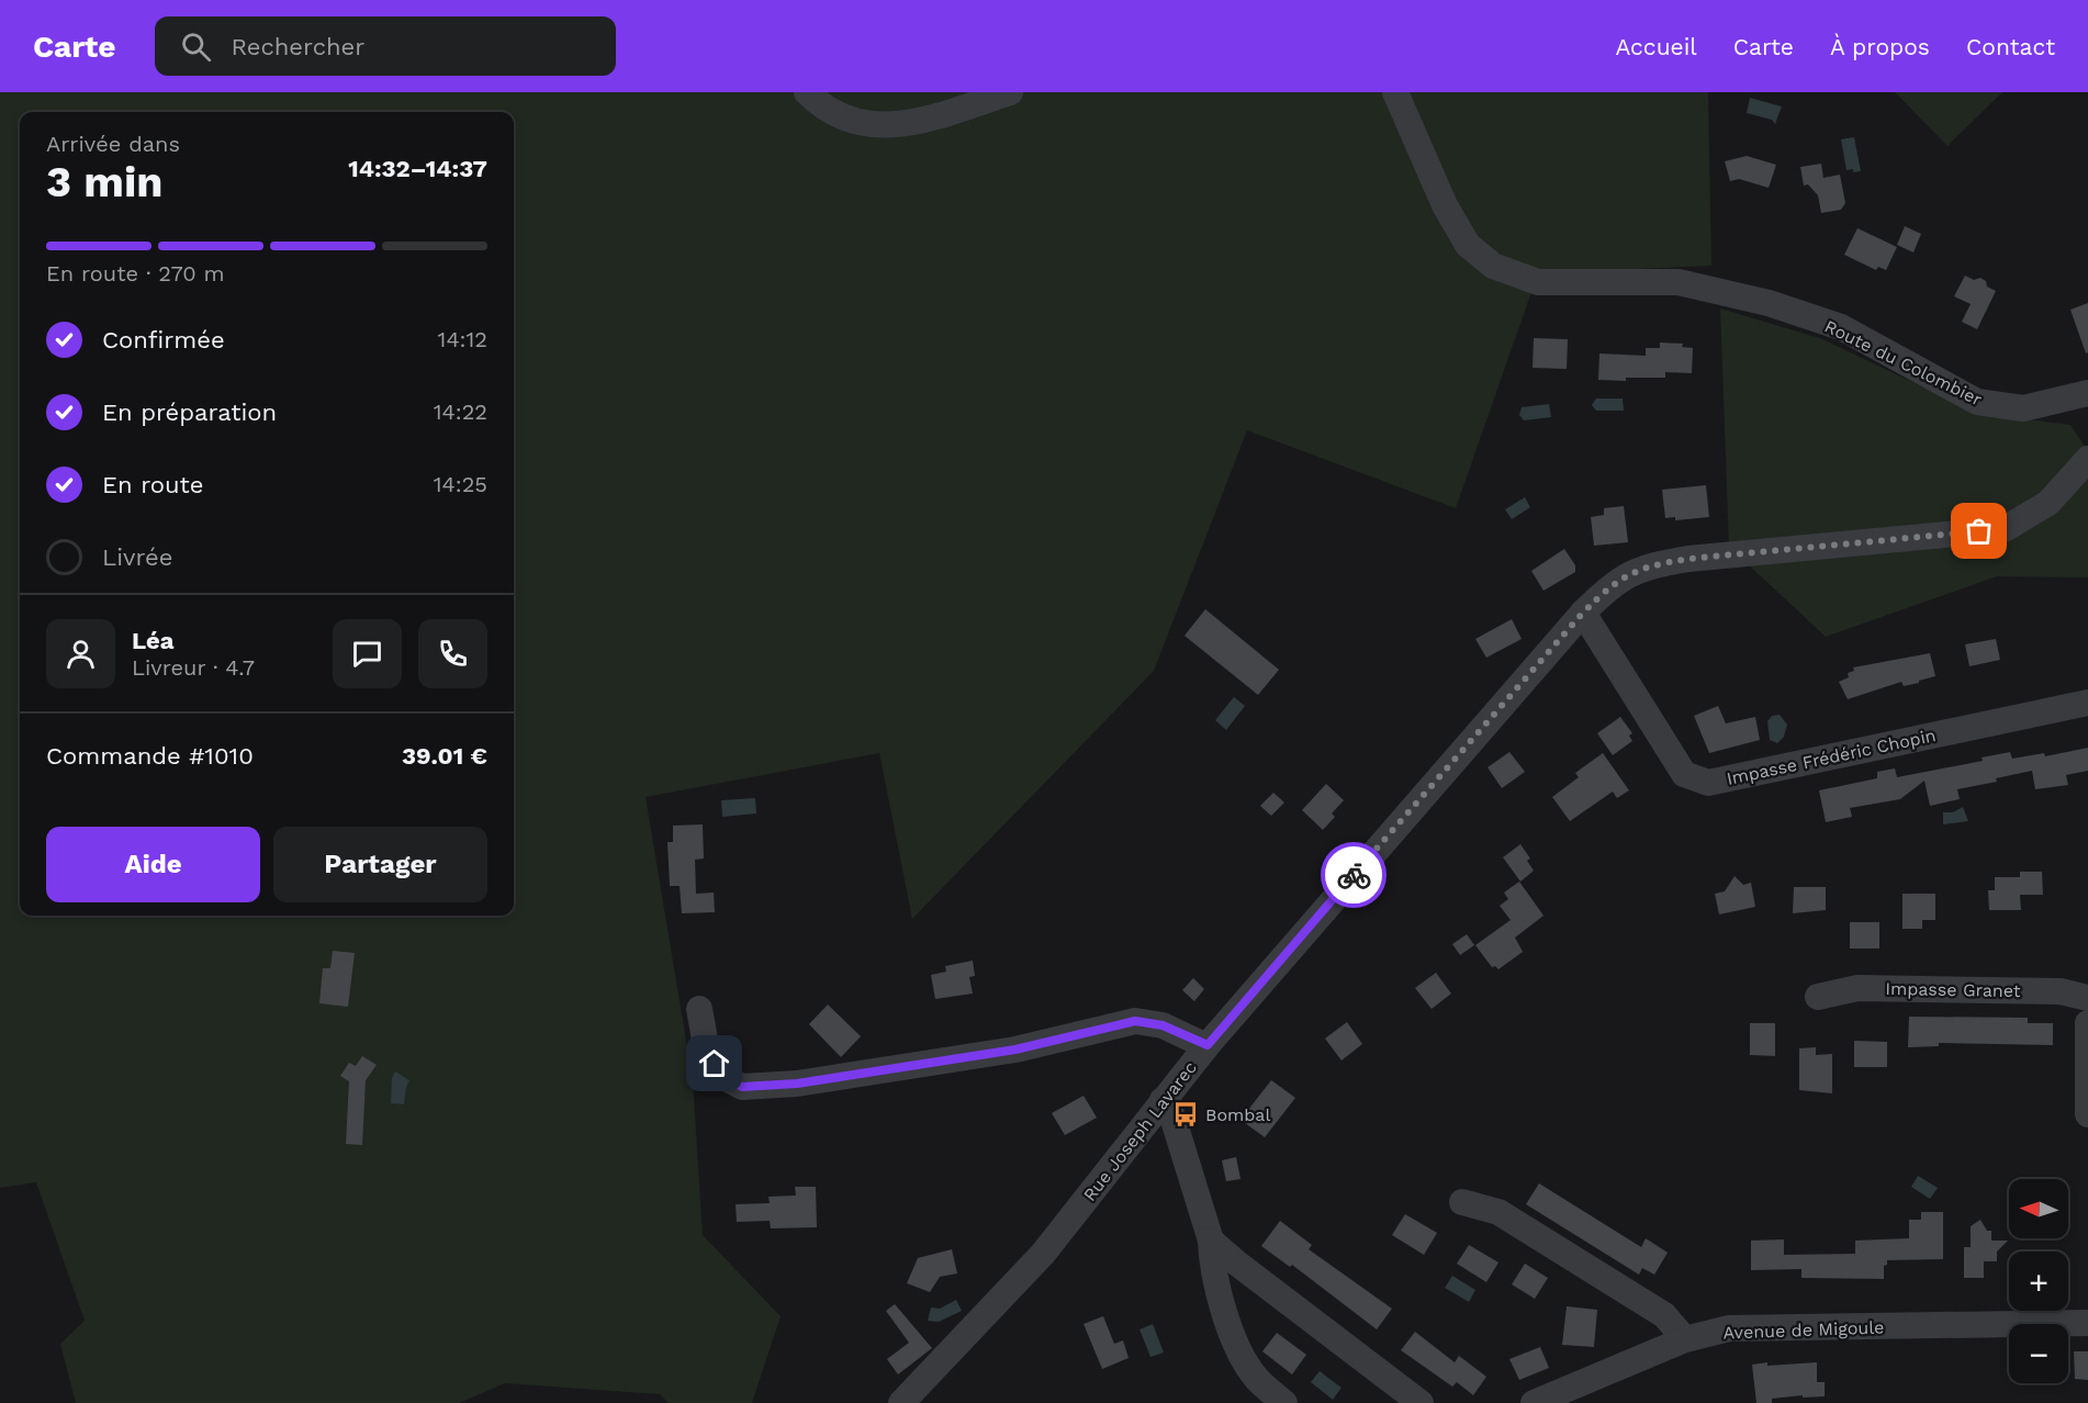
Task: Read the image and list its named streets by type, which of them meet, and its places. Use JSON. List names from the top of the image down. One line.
{"streets":{"street":["Route du Colombier","Impasse Frédéric Chopin","Impasse Granet","Rue Joseph Lavarec","Avenue de Migoule"]},"crossings":[["Impasse Frédéric Chopin","Rue Joseph Lavarec"]],"places":{"bus stop":["Bombal"]},"north":"left","page":{"header":"Carte","search":"Rechercher","nav":["Accueil","Carte","À propos","Contact"],"heading":["3 min","Arrivée dans","14:32–14:37"],"panel":["Léa","Livreur · 4.7","Commande #1010","39.01 €"],"bar":"En route · 270 m","list":[["Confirmée","14:12"],["En préparation","14:22"],["En route","14:25"],"Livrée"],"buttons":["Aide","Partager"],"map_buttons":["+","−"]}}
